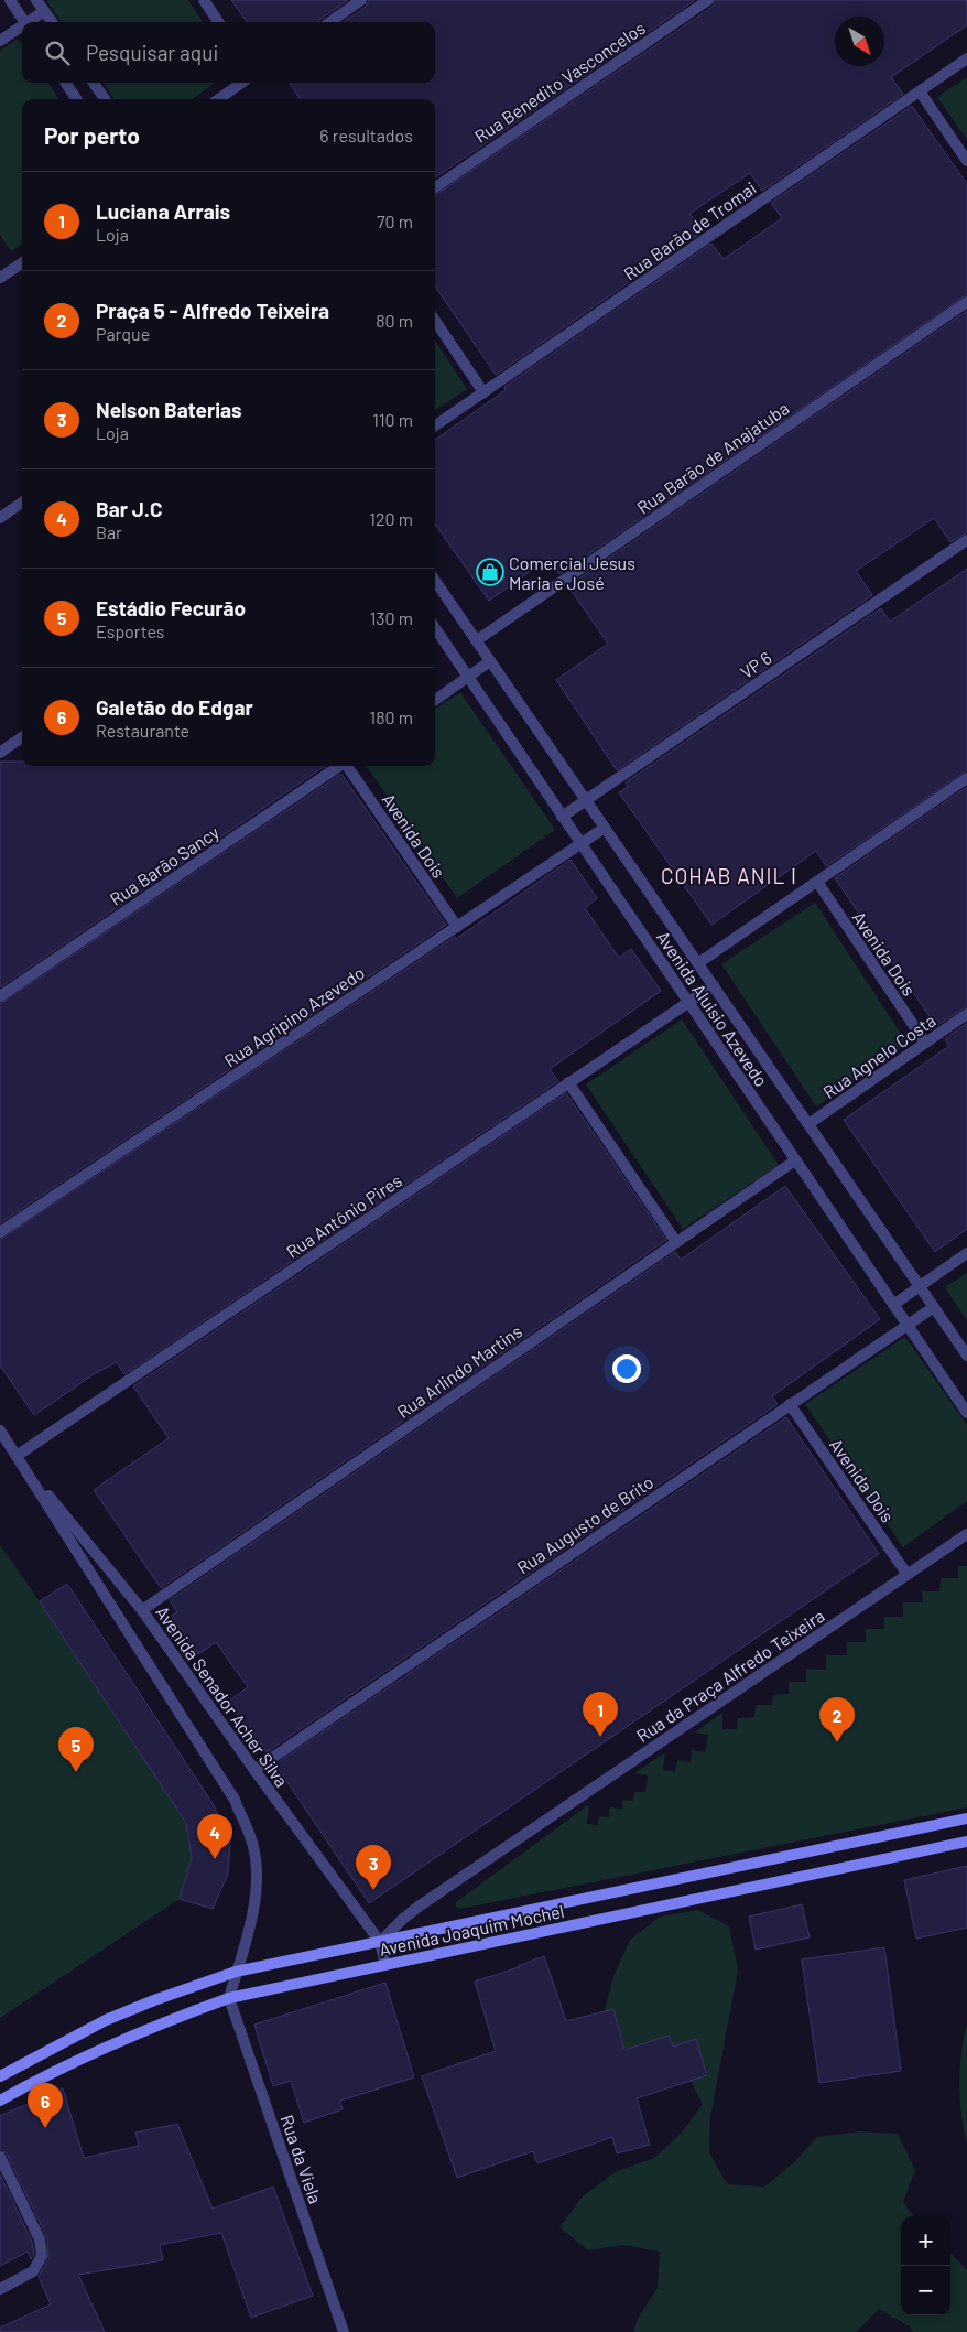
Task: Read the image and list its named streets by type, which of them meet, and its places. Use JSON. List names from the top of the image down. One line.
{"streets":{"main road":["Avenida Joaquim Mochel"],"street":["Rua Benedito Vasconcelos","Rua Barão de Tromai","Rua Barão de Anajatuba","VP 6","Avenida Dois","Rua Barão Sancy","Avenida Aluisio Azevedo","Rua Agripino Azevedo","Rua Agnelo Costa","Rua Antônio Pires","Rua Arlindo Martins","Rua Augusto de Brito","Rua da Praça Alfredo Teixeira","Avenida Senador Acher Silva","Rua da Viela"]},"crossings":[["Rua Barão de Anajatuba","Avenida Aluisio Azevedo"],["VP 6","Avenida Aluisio Azevedo"],["Avenida Dois","Rua Agripino Azevedo"],["Avenida Dois","Rua Agnelo Costa"],["Avenida Dois","Rua Augusto de Brito"],["Avenida Dois","Rua da Praça Alfredo Teixeira"],["Avenida Aluisio Azevedo","Rua Agripino Azevedo"],["Avenida Aluisio Azevedo","Rua Agnelo Costa"],["Avenida Aluisio Azevedo","Rua Antônio Pires"],["Avenida Aluisio Azevedo","Rua Arlindo Martins"],["Avenida Aluisio Azevedo","Rua Augusto de Brito"],["Rua Antônio Pires","Avenida Senador Acher Silva"],["Rua Arlindo Martins","Avenida Senador Acher Silva"],["Rua Augusto de Brito","Avenida Senador Acher Silva"],["Rua da Praça Alfredo Teixeira","Avenida Senador Acher Silva"],["Rua da Praça Alfredo Teixeira","Avenida Joaquim Mochel"],["Avenida Senador Acher Silva","Avenida Joaquim Mochel"],["Avenida Senador Acher Silva","Rua da Viela"],["Avenida Joaquim Mochel","Rua da Viela"]],"districts":["COHAB ANIL I"],"places":{"shop":["Comercial Jesus Maria e José"]},"north":"bottom right","page":{"search":"Pesquisar aqui","heading":["Por perto","6 resultados"],"list":[{"mark":"1","name":"Luciana Arrais","note":"Loja","value":"70 m"},{"mark":"2","name":"Praça 5 - Alfredo Teixeira","note":"Parque","value":"80 m"},{"mark":"3","name":"Nelson Baterias","note":"Loja","value":"110 m"},{"mark":"4","name":"Bar J.C","note":"Bar","value":"120 m"},{"mark":"5","name":"Estádio Fecurão","note":"Esportes","value":"130 m"},{"mark":"6","name":"Galetão do Edgar","note":"Restaurante","value":"180 m"}],"pins":["1","2","5","4","3","6"],"map_buttons":["+","−"]}}
